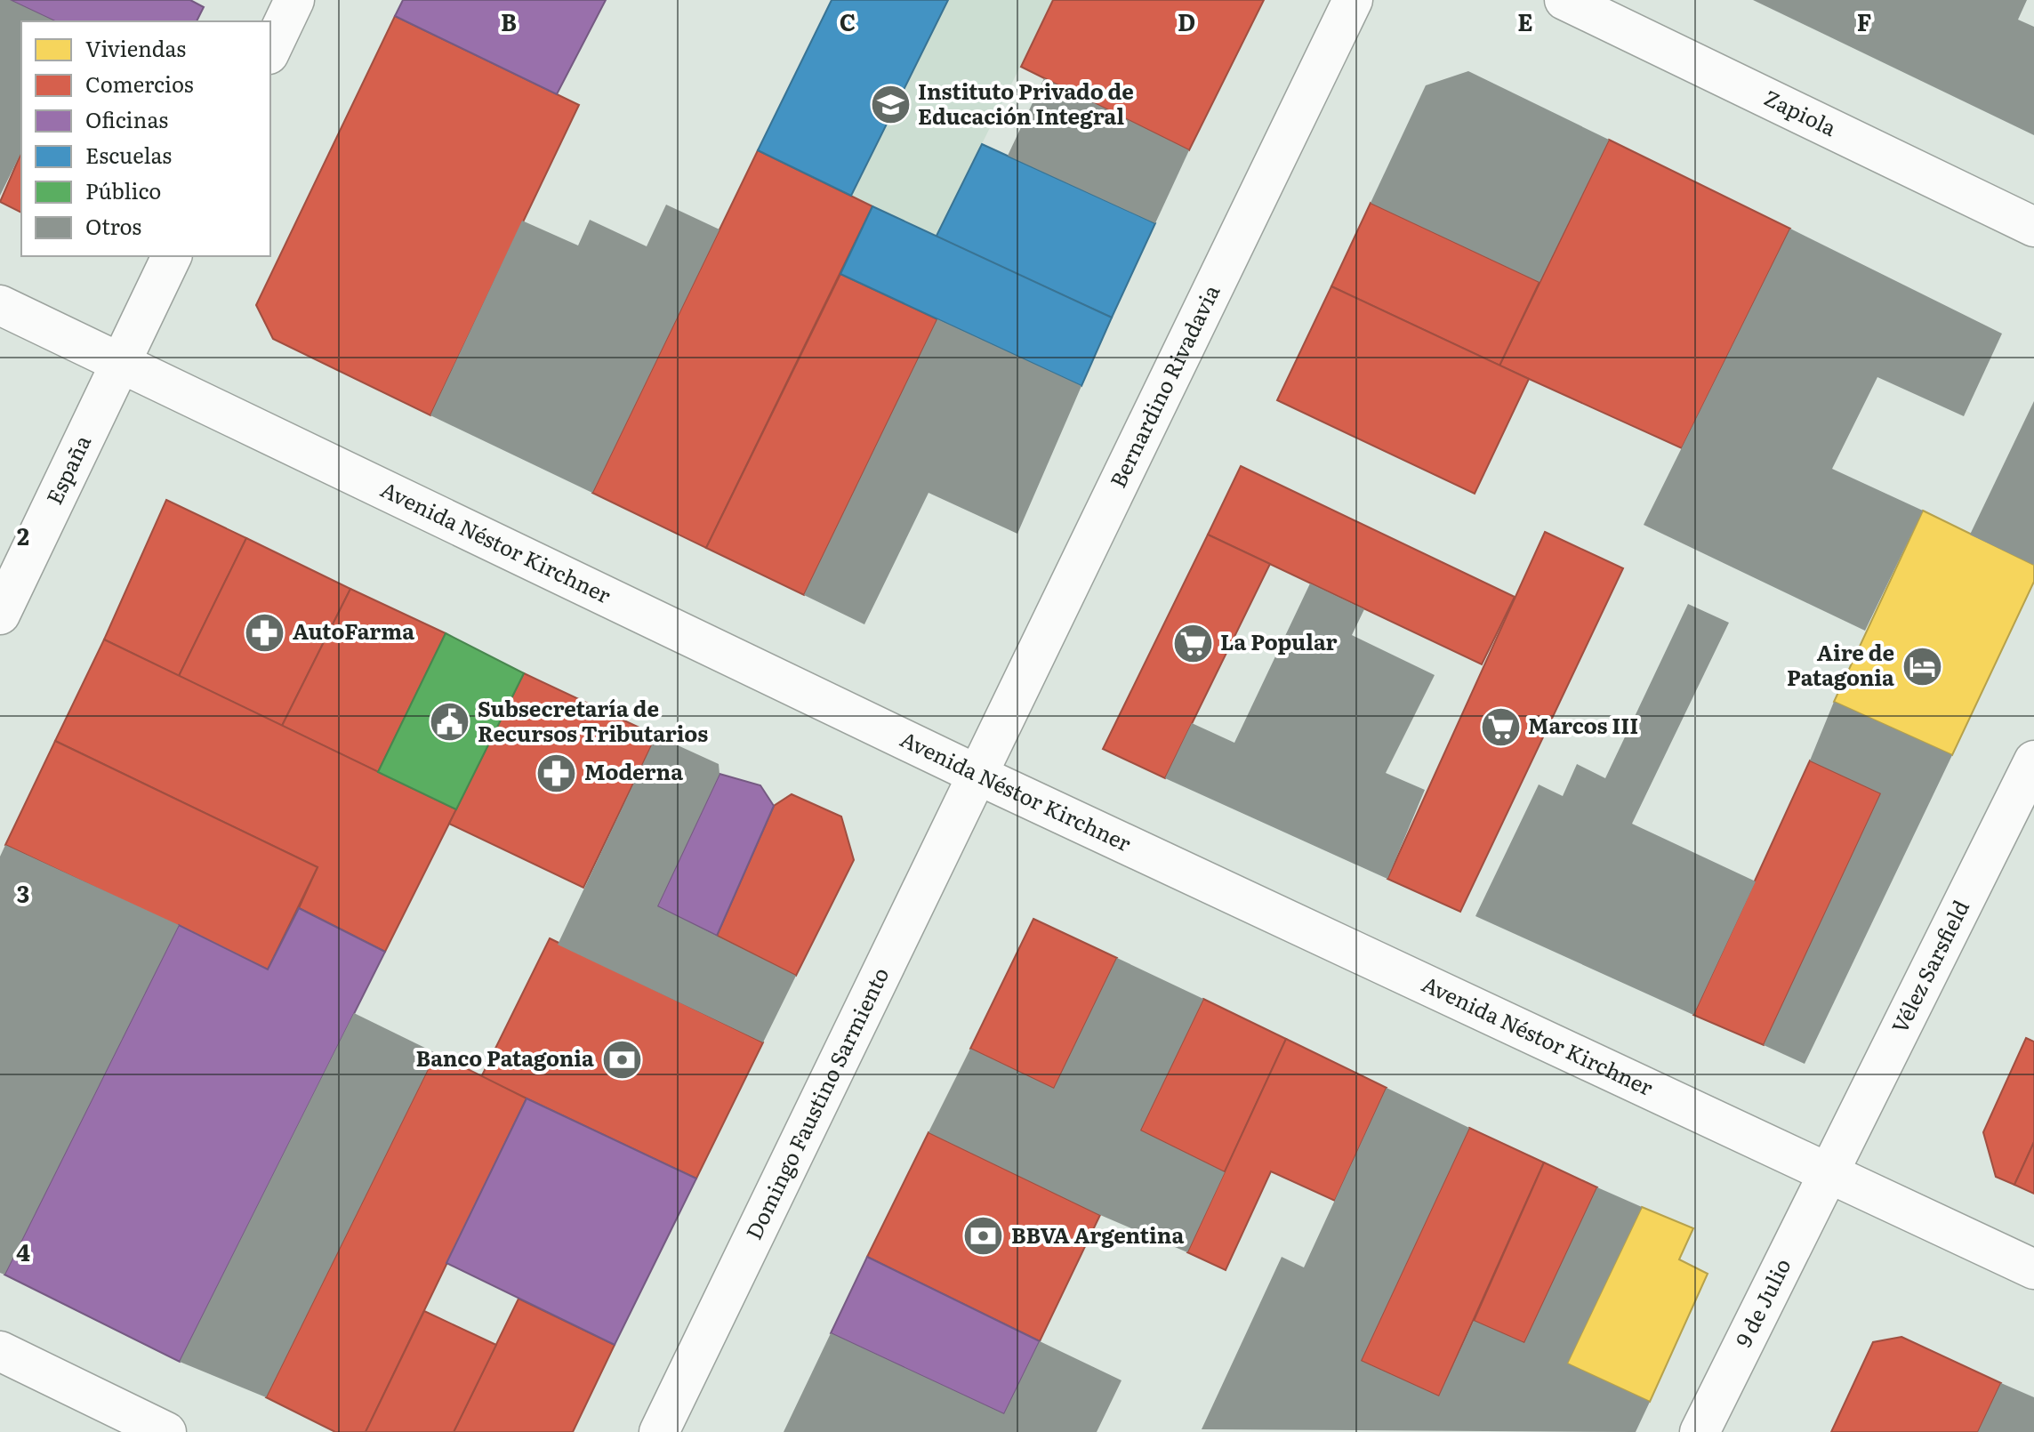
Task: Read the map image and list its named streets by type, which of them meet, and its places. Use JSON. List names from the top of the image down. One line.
{"streets":{"street":["Zapiola","Bernardino Rivadavia","España","Avenida Néstor Kirchner","Vélez Sarsfield","Domingo Faustino Sarmiento","9 de Julio"]},"crossings":[["Bernardino Rivadavia","Avenida Néstor Kirchner"],["Bernardino Rivadavia","Domingo Faustino Sarmiento"],["España","Avenida Néstor Kirchner"],["Avenida Néstor Kirchner","Vélez Sarsfield"],["Avenida Néstor Kirchner","Domingo Faustino Sarmiento"],["Avenida Néstor Kirchner","9 de Julio"],["Vélez Sarsfield","9 de Julio"]],"places":{"school or university":["Instituto Privado de Educación Integral"],"pharmacy":["AutoFarma","Moderna"],"supermarket":["La Popular","Marcos III"],"hotel":["Aire de Patagonia"],"public building":["Subsecretaría de Recursos Tributarios"],"bank":["Banco Patagonia","BBVA Argentina"]},"legend":["Viviendas","Comercios","Oficinas","Escuelas","Público","Otros"],"grid":{"columns":["B","C","D","E","F"],"rows":["2","3","4"]}}
